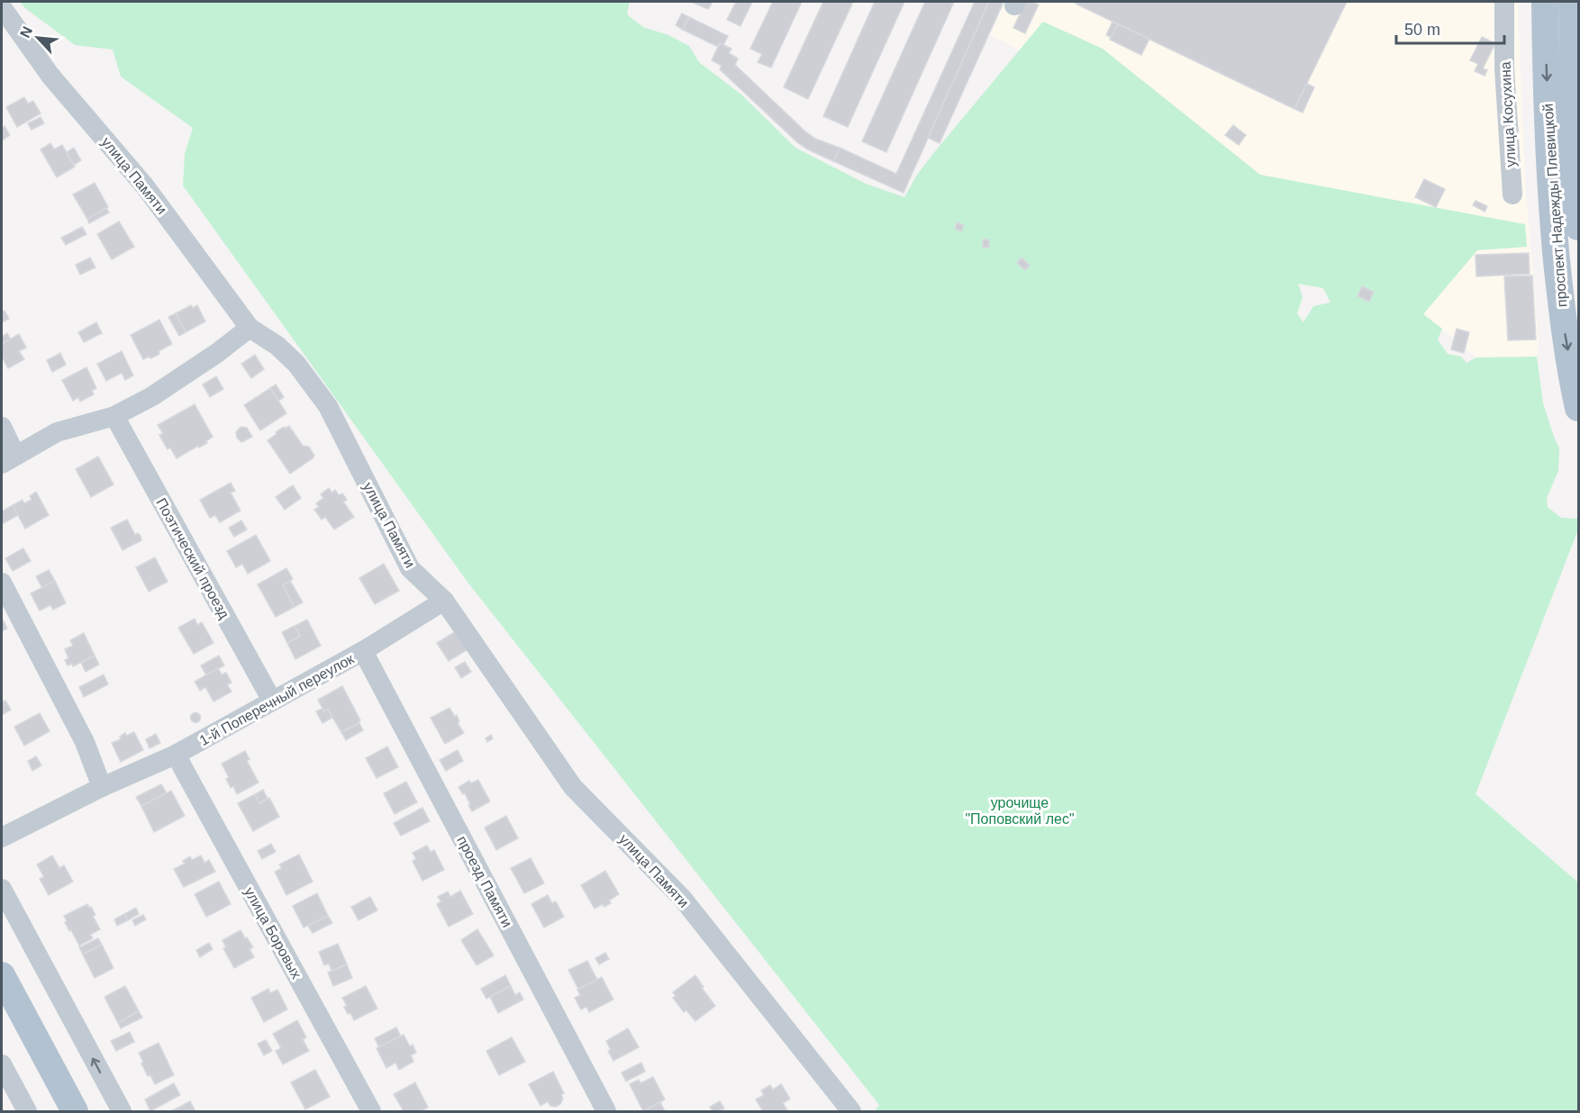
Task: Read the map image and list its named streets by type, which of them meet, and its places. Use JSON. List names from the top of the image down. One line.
{"streets":{"main road":["проспект Надежды Плевицкой"],"street":["улица Косухина","улица Памяти","Поэтический проезд","1-й Поперечный переулок","проезд Памяти","улица Боровых"]},"crossings":[["улица Памяти","1-й Поперечный переулок"],["Поэтический проезд","1-й Поперечный переулок"],["1-й Поперечный переулок","проезд Памяти"],["1-й Поперечный переулок","улица Боровых"]],"parks":["урочище \"Поповский лес\""],"scale_bar":"50 m","north":"top left"}
